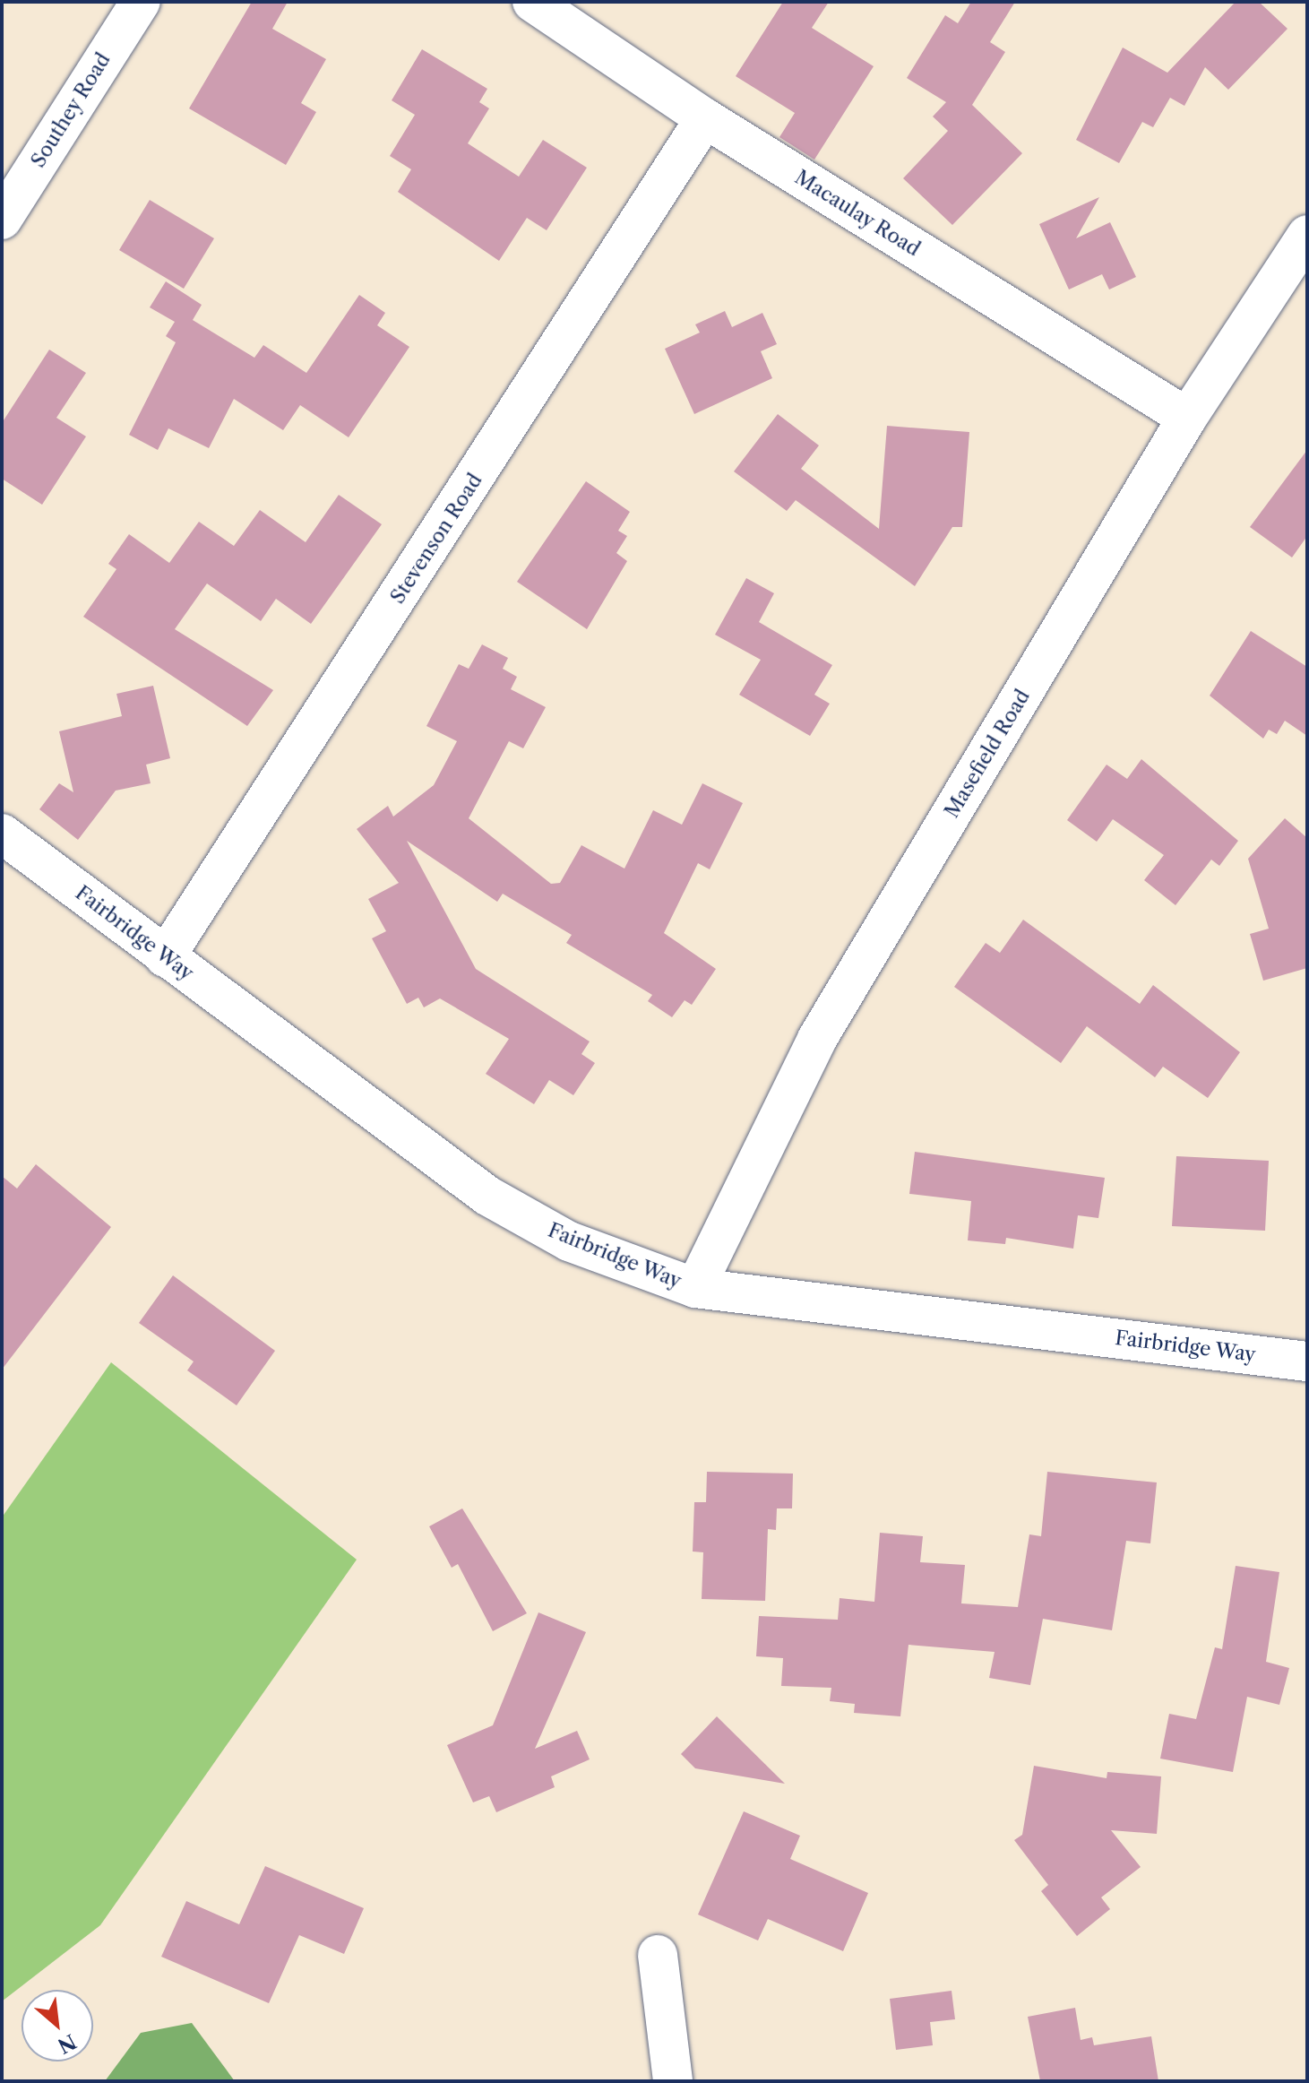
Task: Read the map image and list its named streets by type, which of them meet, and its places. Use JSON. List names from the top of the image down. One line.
{"streets":{"street":["Southey Road","Macaulay Road","Stevenson Road","Masefield Road","Fairbridge Way"]},"crossings":[["Macaulay Road","Stevenson Road"],["Macaulay Road","Masefield Road"],["Stevenson Road","Fairbridge Way"],["Masefield Road","Fairbridge Way"]],"north":"bottom right"}
